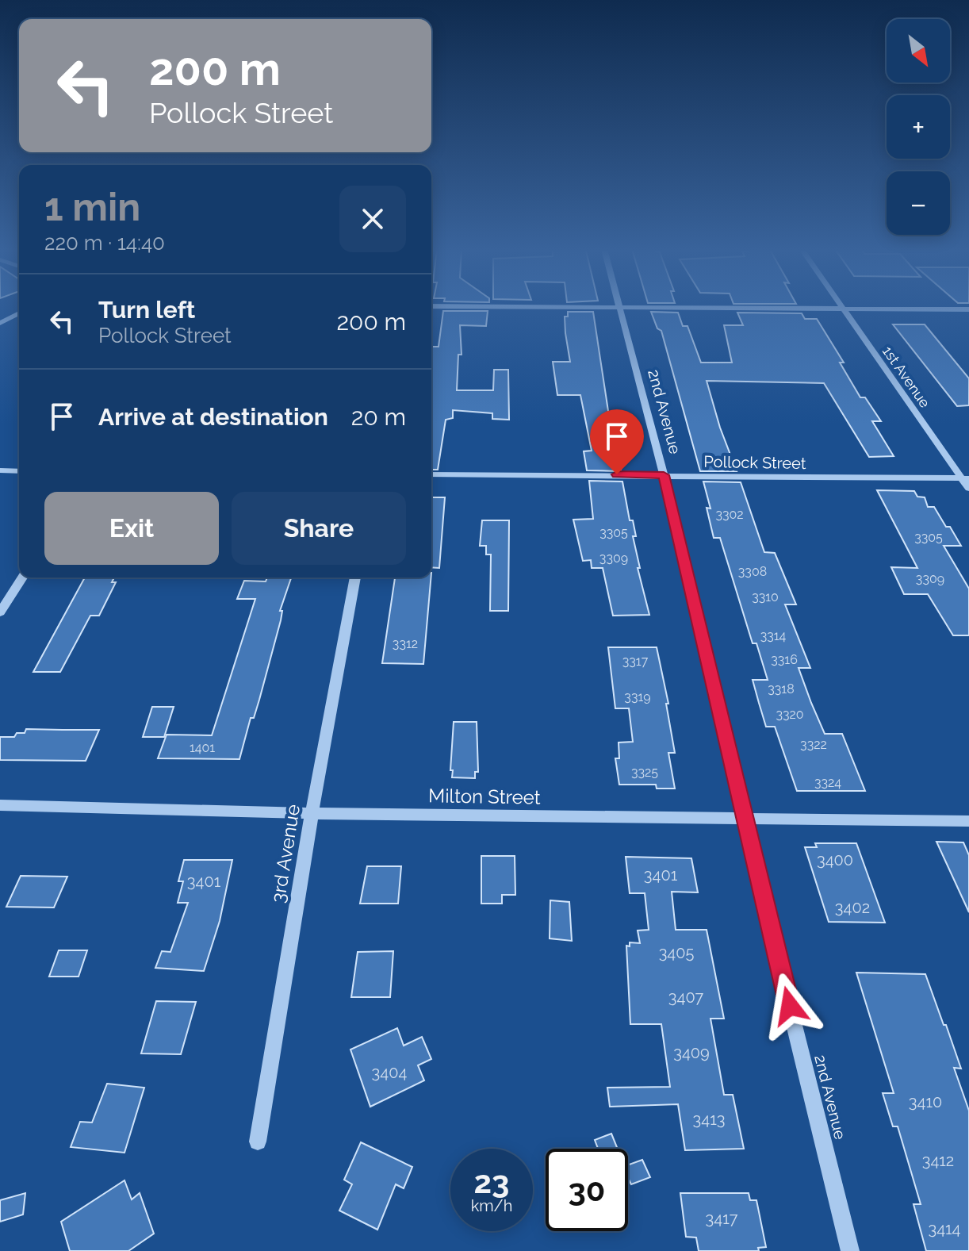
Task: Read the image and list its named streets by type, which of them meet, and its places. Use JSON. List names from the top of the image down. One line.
{"streets":{"street":["1st Avenue","2nd Avenue","Pollock Street","Milton Street","3rd Avenue"]},"crossings":[["1st Avenue","Pollock Street"],["2nd Avenue","Pollock Street"],["2nd Avenue","Milton Street"],["Milton Street","3rd Avenue"]],"house_numbers":["3302","3305","3305","3309","3308","3309","3310","3314","3312","3316","3317","3318","3319","3320","3322","1401","3325","3324","3400","3401","3401","3402","3405","3407","3409","3404","3410","3413","3412","3417","3414"],"north":"bottom right","page":{"map_buttons":["+","−"],"turn":["200 m","Pollock Street"],"heading":["1 min","220 m · 14:40"],"list":[{"name":"Turn left","note":"Pollock Street","value":"200 m"},{"name":"Arrive at destination","value":"20 m"}],"buttons":["Exit","Share"],"speed":"23 km/h","limit":"30"}}
